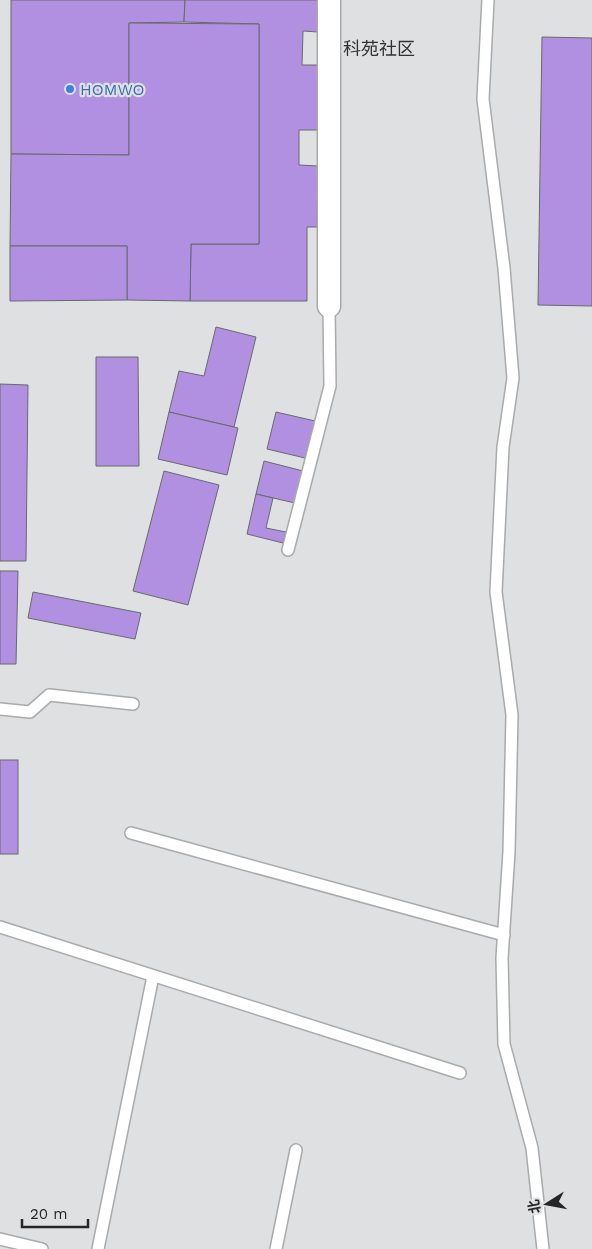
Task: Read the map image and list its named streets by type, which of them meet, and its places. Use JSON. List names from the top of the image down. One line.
{"districts":["科苑社区"],"places":["HOMWO"],"scale_bar":"20 m","north":"left"}
